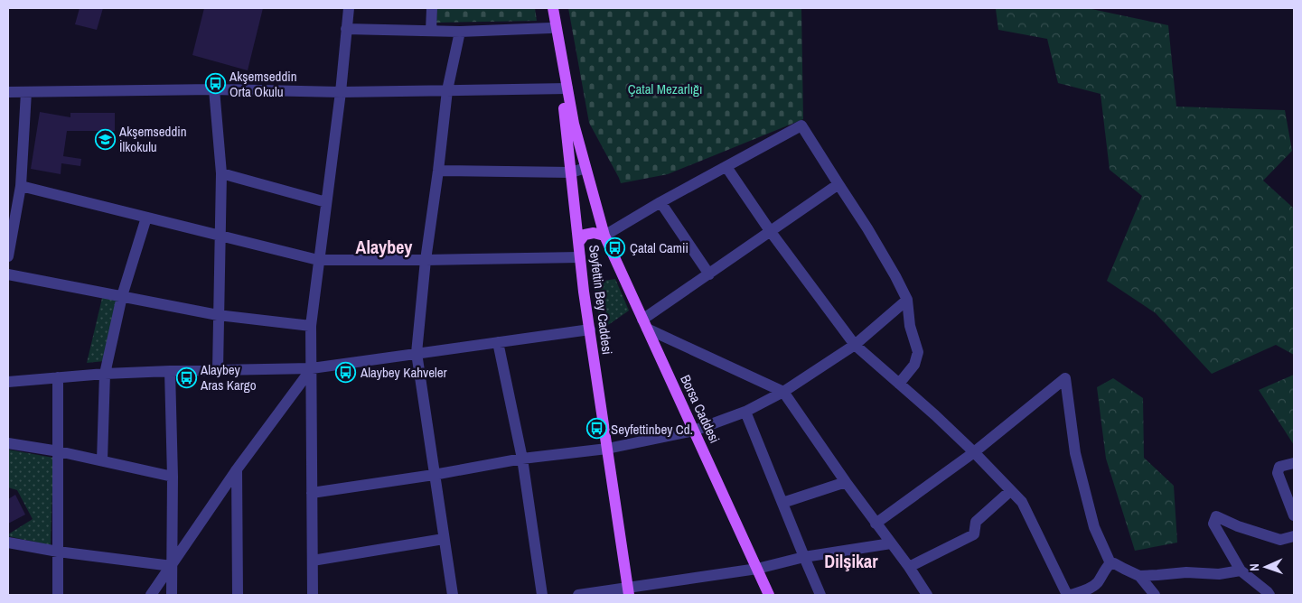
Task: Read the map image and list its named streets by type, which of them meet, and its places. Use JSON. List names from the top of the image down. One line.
{"streets":{"main road":["Seyfettin Bey Caddesi","Borsa Caddesi"]},"crossings":[["Seyfettin Bey Caddesi","Borsa Caddesi"]],"districts":["Alaybey","Dilşikar"],"parks":["Çatal Mezarlığı"],"places":{"bus stop":["Akşemseddin Orta Okulu","Çatal Camii","Alaybey Kahveler","Alaybey Aras Kargo","Seyfettinbey Cd."],"school or university":["Akşemseddin İlkokulu"]},"north":"left"}
